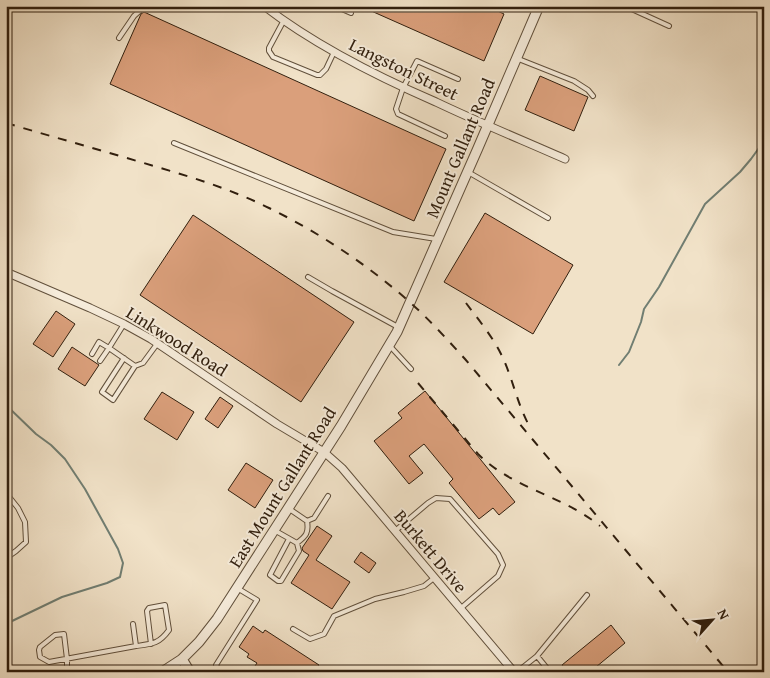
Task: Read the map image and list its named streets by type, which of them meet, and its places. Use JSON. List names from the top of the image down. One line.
{"streets":{"street":["Langston Street","Mount Gallant Road","Linkwood Road","East Mount Gallant Road","Burkett Drive"]},"crossings":[["Langston Street","Mount Gallant Road"],["Mount Gallant Road","East Mount Gallant Road"],["Linkwood Road","East Mount Gallant Road"],["Linkwood Road","Burkett Drive"],["East Mount Gallant Road","Burkett Drive"]],"north":"top right"}
